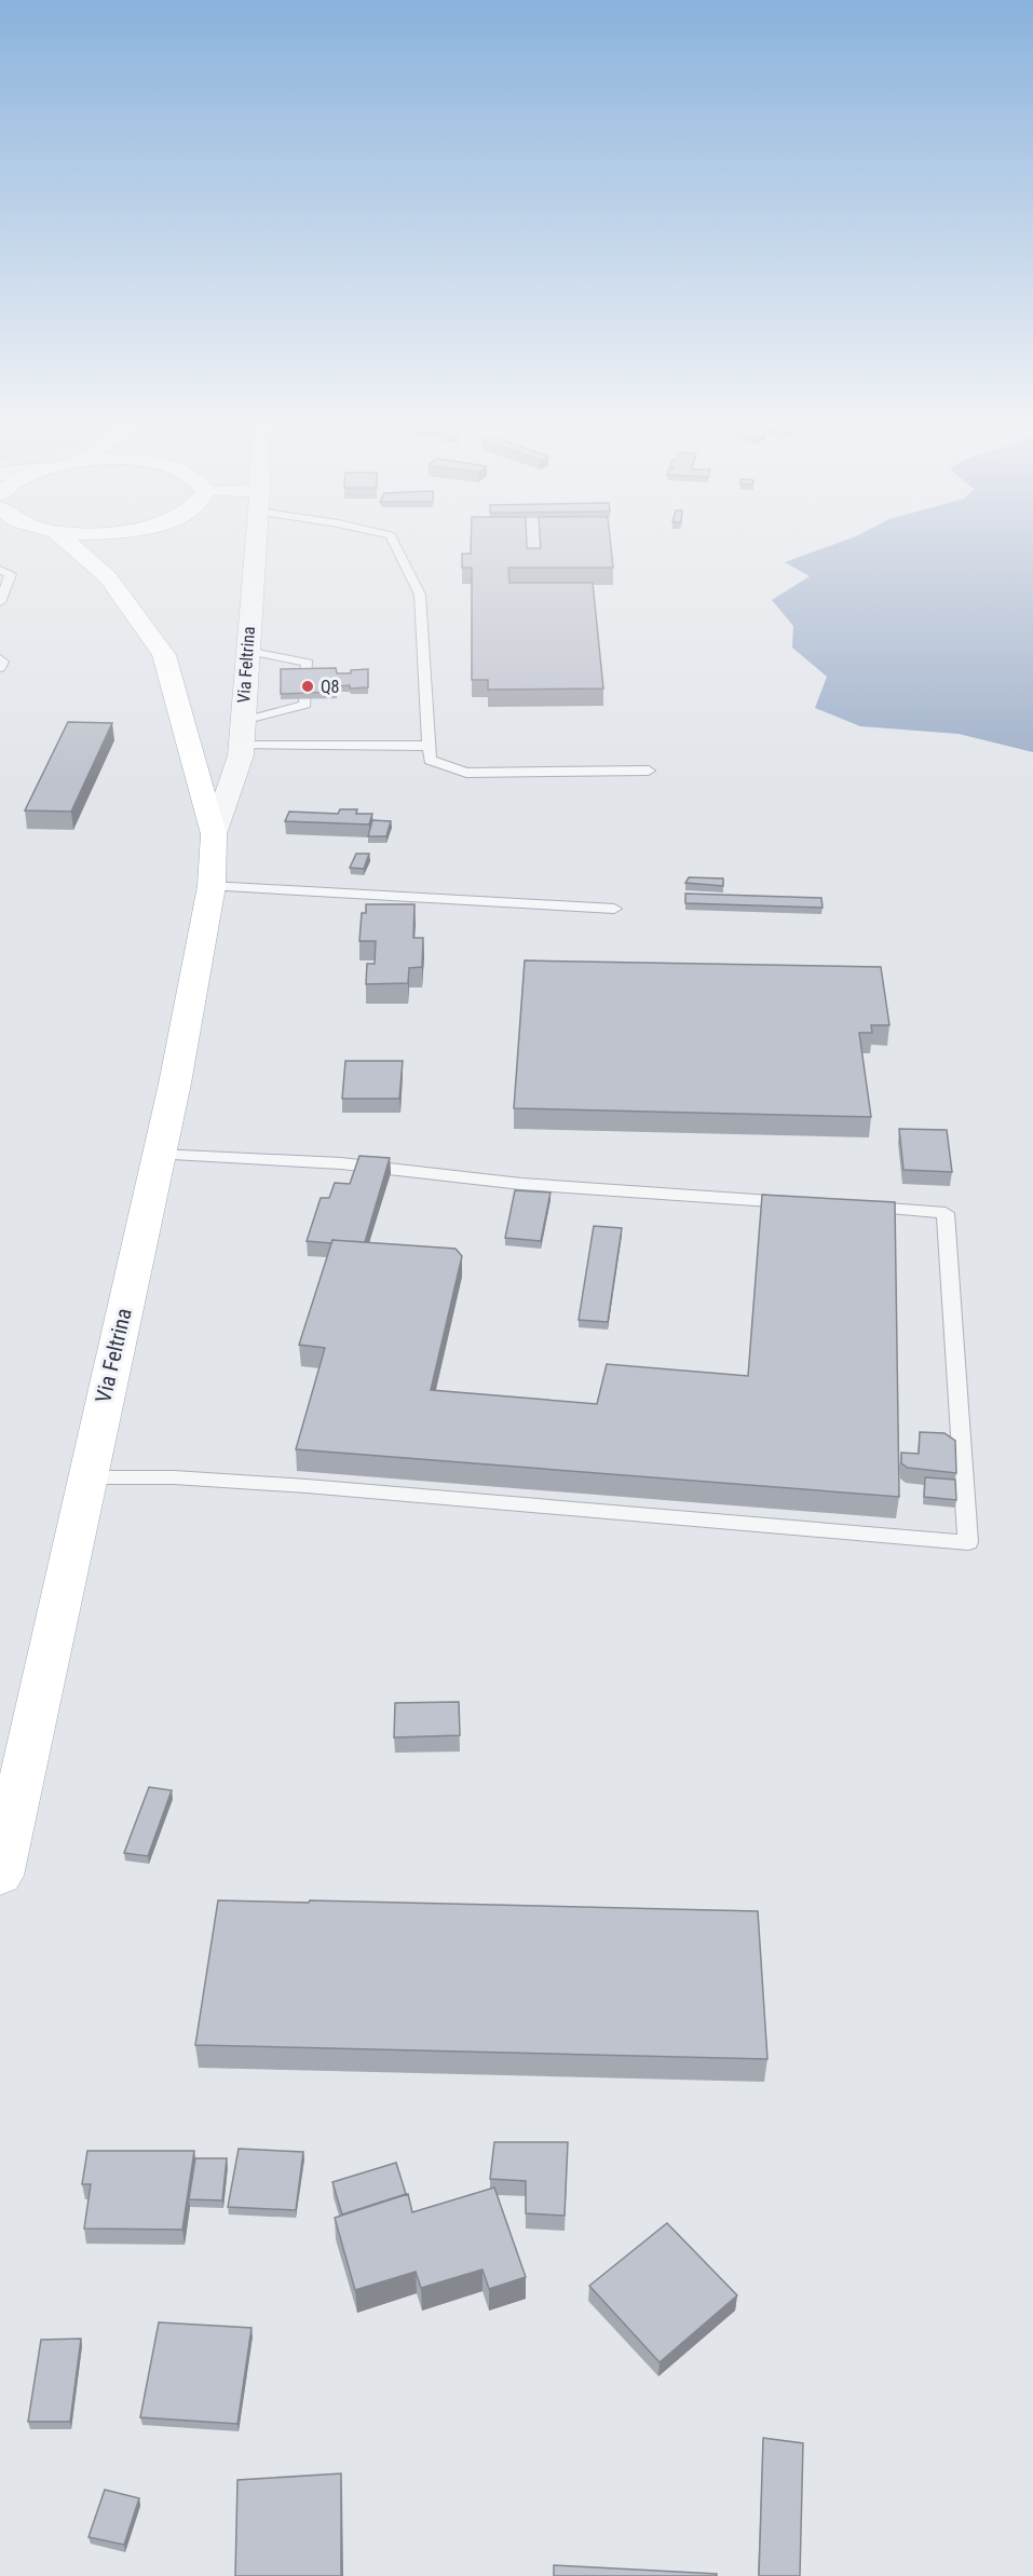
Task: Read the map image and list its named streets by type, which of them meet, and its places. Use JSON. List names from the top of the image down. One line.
{"streets":{"main road":["Via Feltrina"]},"places":["Q8"]}
